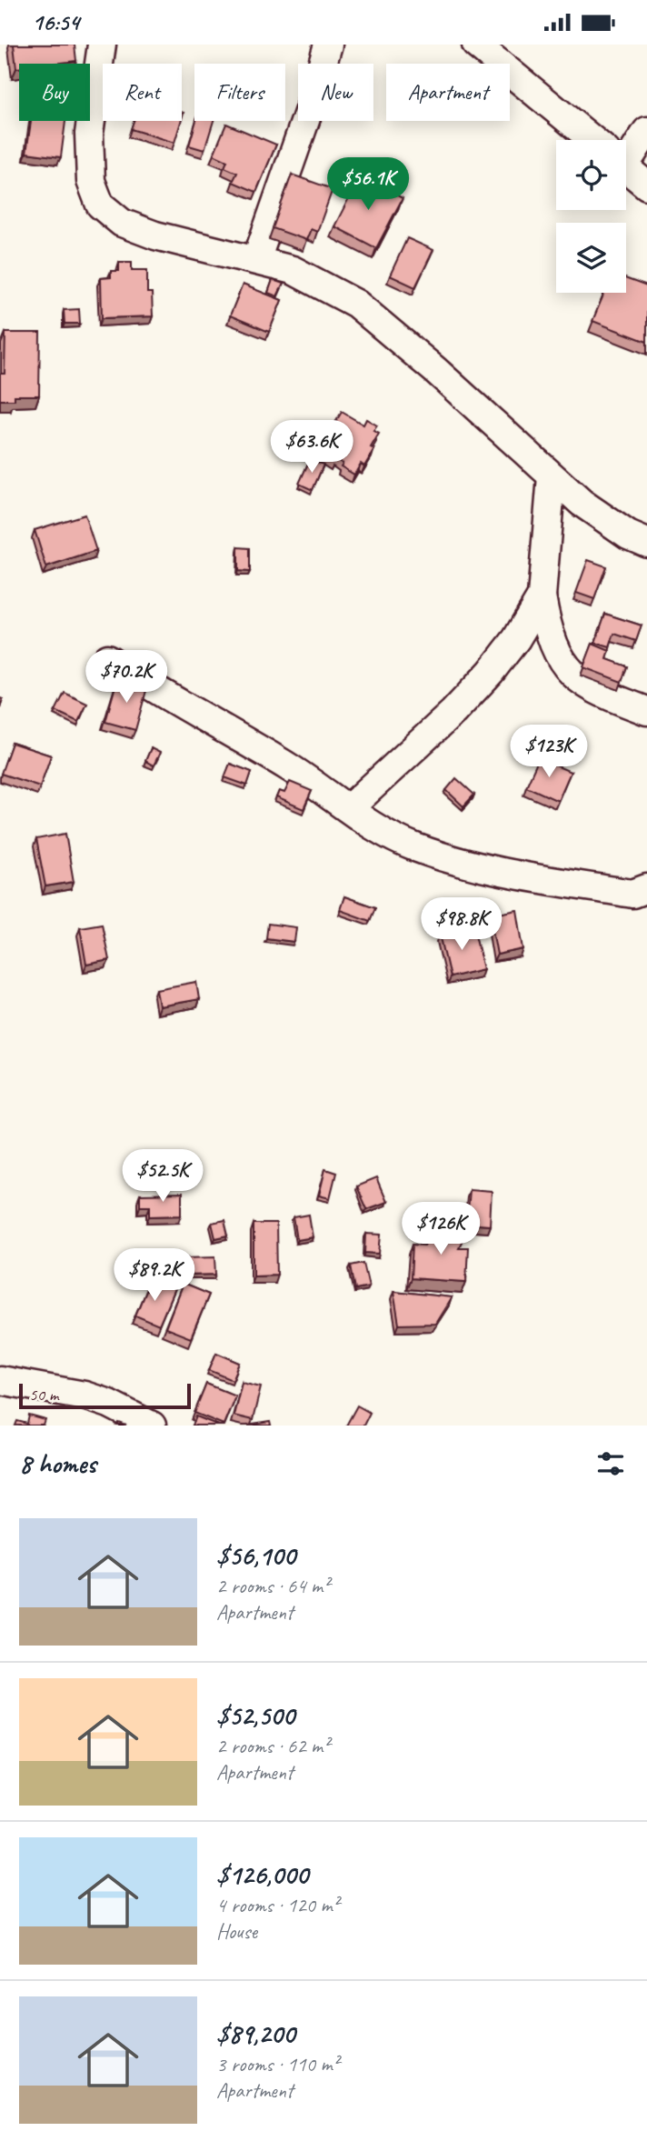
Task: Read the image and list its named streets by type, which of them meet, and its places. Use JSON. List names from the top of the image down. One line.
{"scale_bar":"50 m","page":{"status":"16:54","chip":["Buy","Rent","Filters","New","Apartment"],"price":["$56.1K","$63.6K","$70.2K","$123K","$98.8K","$52.5K","$126K","$89.2K"],"scale":"50 m","heading":"8 homes","list":[{"name":"$56,100","note":"2 rooms · 64 m² · Apartment"},{"name":"$52,500","note":"2 rooms · 62 m² · Apartment"},{"name":"$126,000","note":"4 rooms · 120 m² · House"},{"name":"$89,200","note":"3 rooms · 110 m² · Apartment"}]}}
